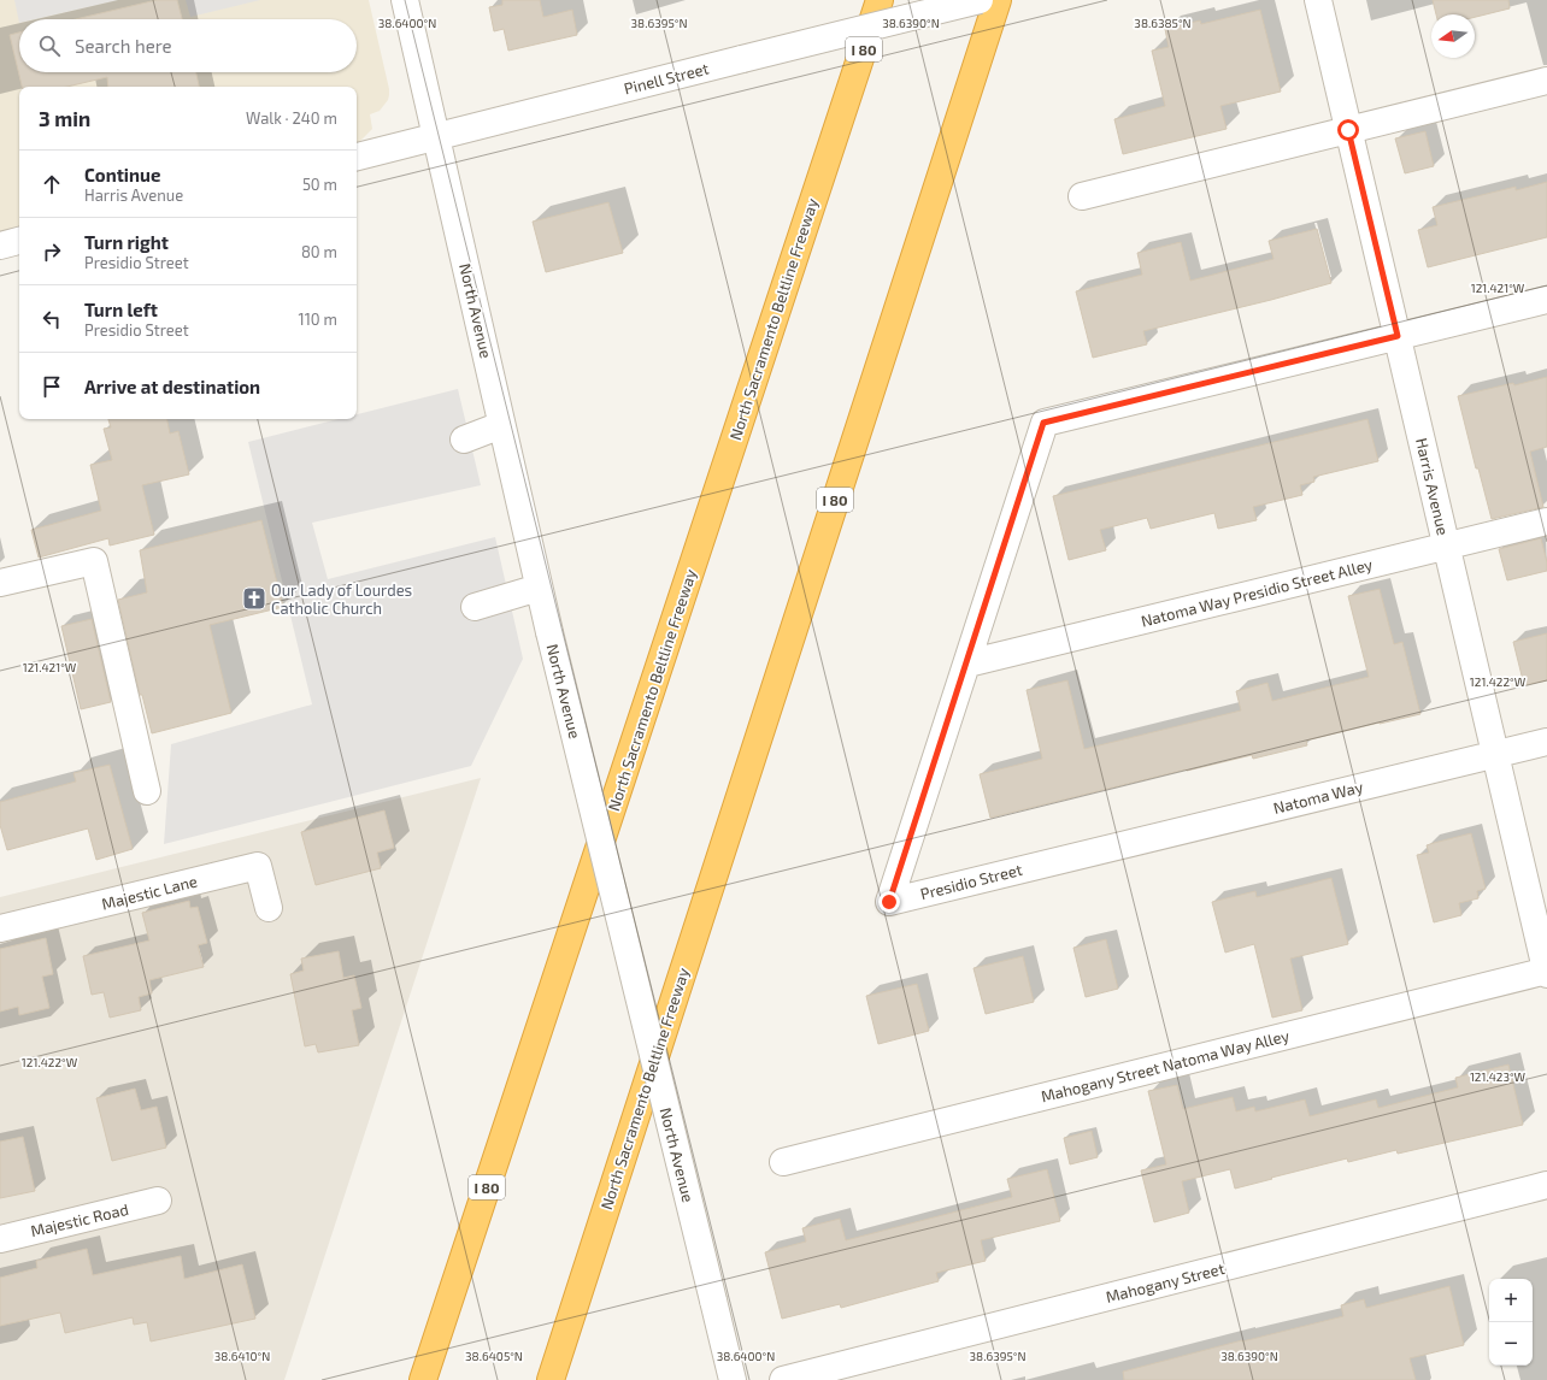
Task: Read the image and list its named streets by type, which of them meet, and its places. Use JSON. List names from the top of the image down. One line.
{"streets":{"highway":["I 80","North Sacramento Beltline Freeway"],"street":["Pinell Street","North Avenue","Harris Avenue","Natoma Way Presidio Street Alley","Natoma Way","Presidio Street","Majestic Lane","Mahogany Street Natoma Way Alley","Majestic Road","Mahogany Street"]},"crossings":[["Pinell Street","North Avenue"],["Harris Avenue","Natoma Way Presidio Street Alley"],["Harris Avenue","Natoma Way"],["Harris Avenue","Presidio Street"],["Harris Avenue","Mahogany Street Natoma Way Alley"],["Natoma Way Presidio Street Alley","Presidio Street"],["Natoma Way","Presidio Street"]],"places":{"church":["Our Lady of Lourdes Catholic Church"]},"north":"left","page":{"search":"Search here","heading":["3 min","Walk · 240 m"],"list":[["Continue","Harris Avenue","50 m"],["Turn right","Presidio Street","80 m"],["Turn left","Presidio Street","110 m"],"Arrive at destination"],"map_buttons":["+","−"]},"coordinates":["38.6400°N","38.6395°N","38.6390°N","38.6385°N","121.421°W","121.422°W","121.423°W","38.6410°N","38.6405°N"]}
